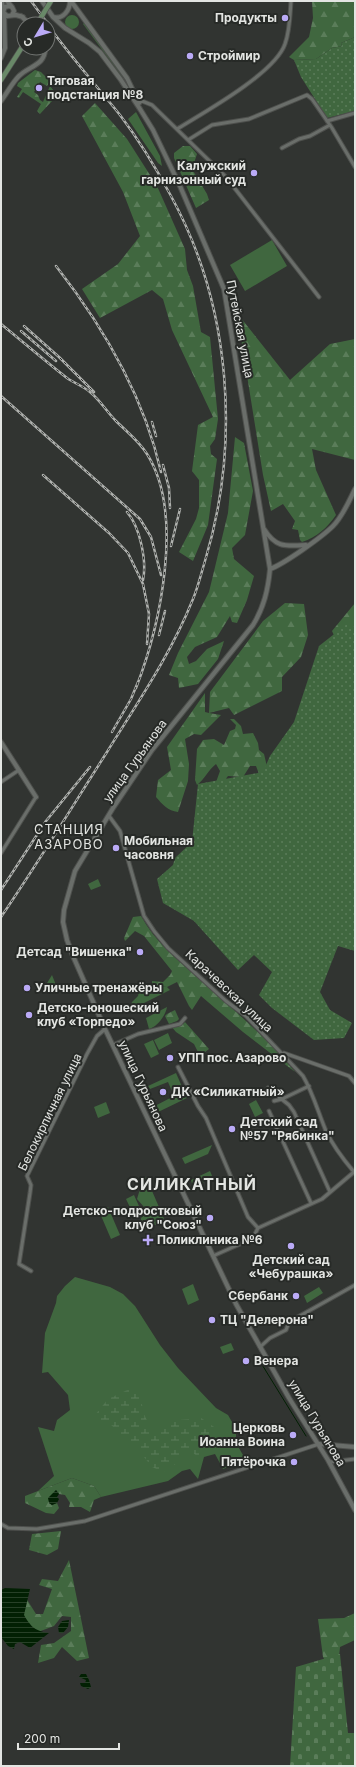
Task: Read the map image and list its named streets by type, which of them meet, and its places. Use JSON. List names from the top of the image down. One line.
{"streets":{"street":["Путейская улица","улица Гурьянова","Карачевская улица","Белокирпичная улица"]},"crossings":[["Путейская улица","улица Гурьянова"],["улица Гурьянова","Карачевская улица"],["улица Гурьянова","Белокирпичная улица"]],"districts":["СТАНЦИЯ АЗАРОВО","СИЛИКАТНЫЙ"],"places":{"other":["Продукты","Строймир","Тяговая подстанция №8","Калужский гарнизонный суд","Мобильная часовня","Детсад \"Вишенка\"","Уличные тренажёры","Детско-юношеский клуб «Торпедо»","УПП пос. Азарово","ДК «Силикатный»","Детский сад №57 \"Рябинка\"","Детско-подростковый клуб \"Союз\"","Детский сад «Чебурашка»","Сбербанк","ТЦ \"Делерона\"","Венера","Церковь Иоанна Воина","Пятёрочка"],"health":["Поликлиника №6"]},"scale_bar":"200 m","north":"bottom left"}
